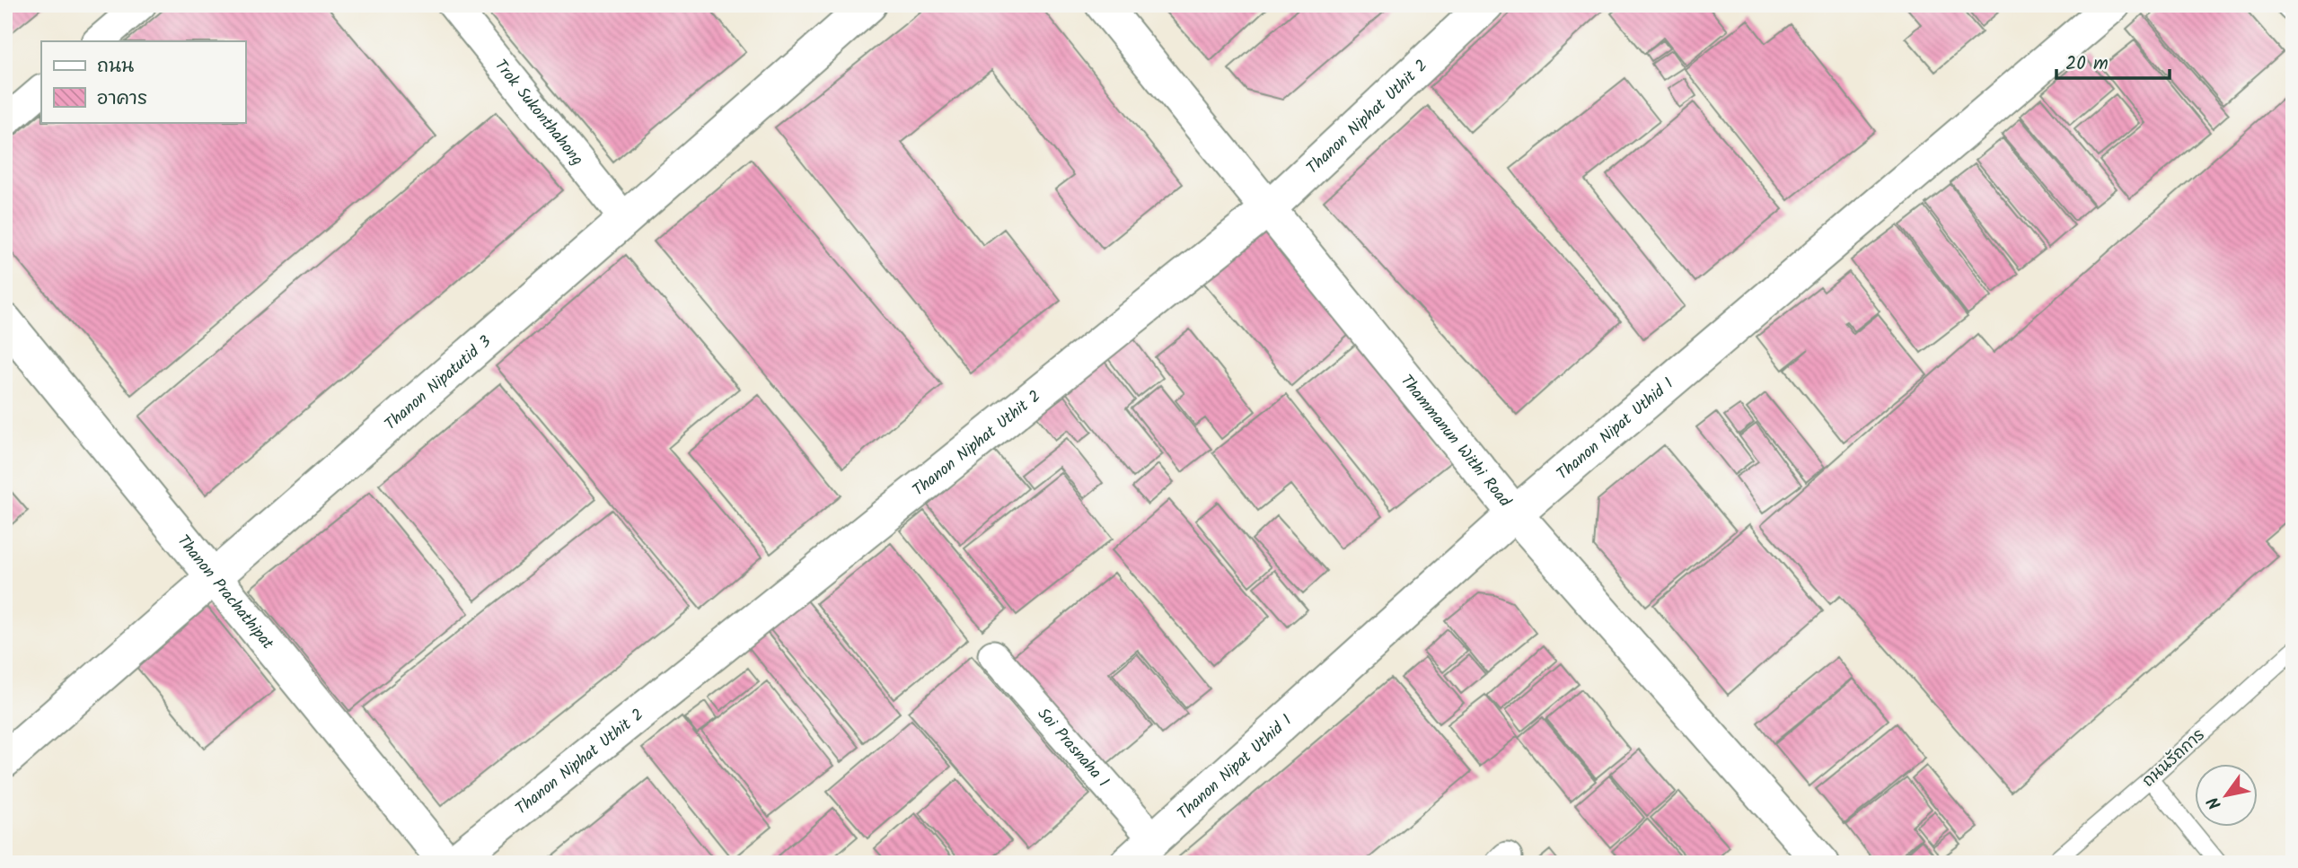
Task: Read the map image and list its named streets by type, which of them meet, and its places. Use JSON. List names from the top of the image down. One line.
{"streets":{"street":["Trok Sukonthahong","Thanon Niphat Uthit 2","Thanon Nipatutid 3","Thanon Nipat Uthid 1","Thammanun Withi Road","Thanon Prachathipat","Soi Prasnaha 1"],"lane":["ถนนรัถการ"]},"crossings":[["Trok Sukonthahong","Thanon Nipatutid 3"],["Thanon Niphat Uthit 2","Thammanun Withi Road"],["Thanon Niphat Uthit 2","Thanon Prachathipat"],["Thanon Nipatutid 3","Thanon Prachathipat"],["Thanon Nipat Uthid 1","Thammanun Withi Road"],["Thanon Nipat Uthid 1","Soi Prasnaha 1"]],"legend":["ถนน","อาคาร"],"scale_bar":"20 m","north":"bottom left"}
